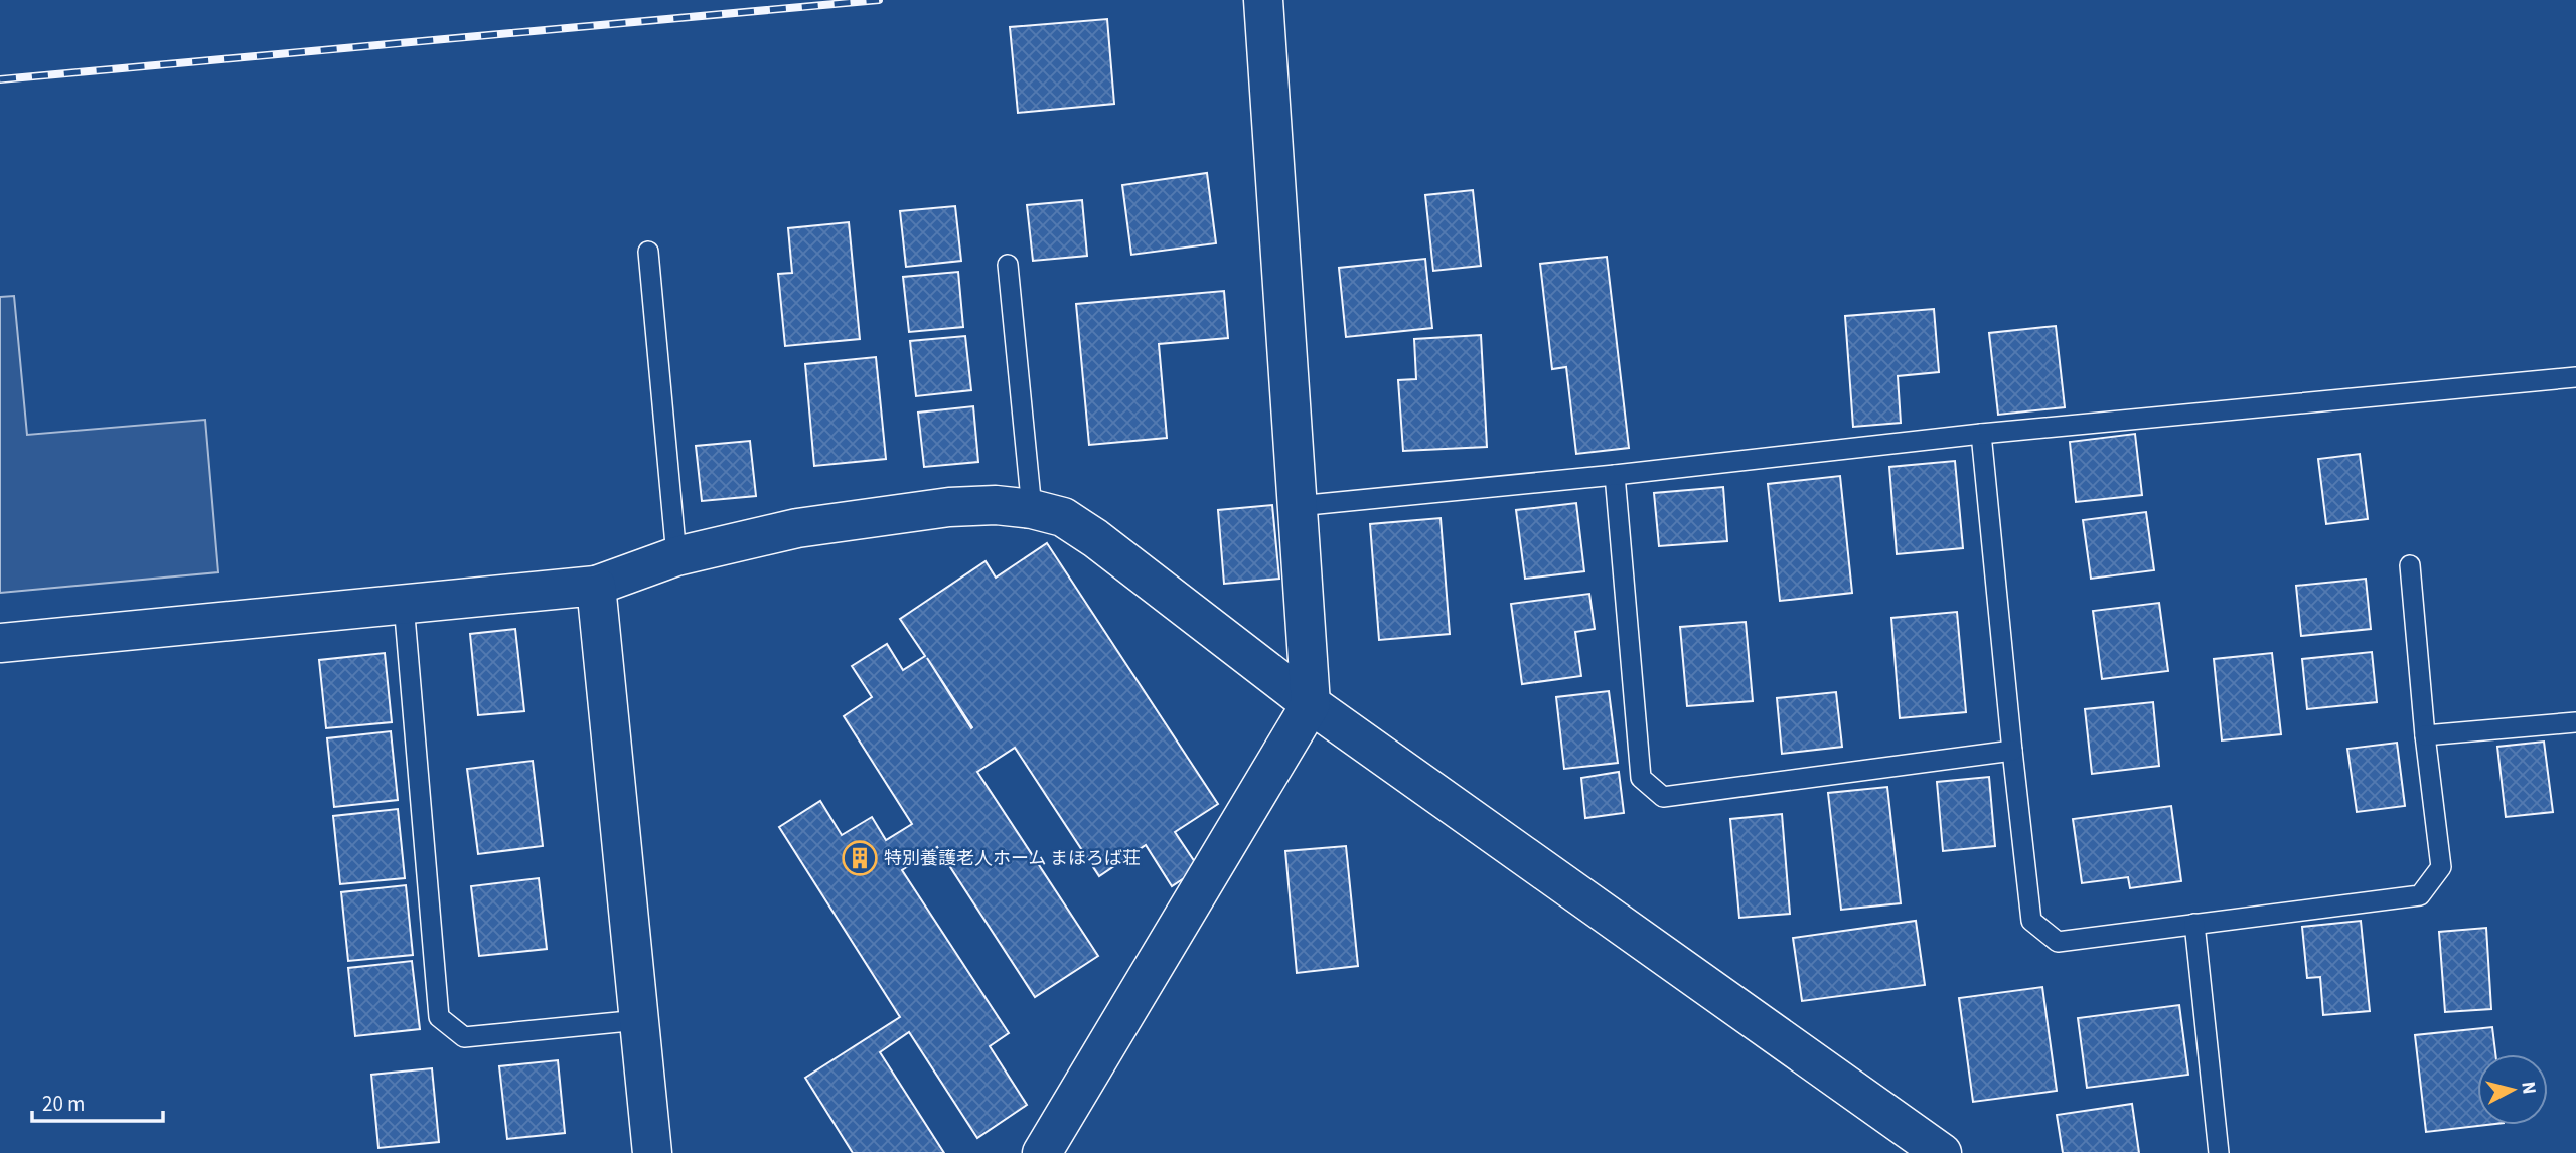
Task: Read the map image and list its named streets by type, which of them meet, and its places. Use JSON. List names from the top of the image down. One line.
{"places":{"building":["特別養護老人ホーム まほろば荘"]},"scale_bar":"20 m","north":"right"}
